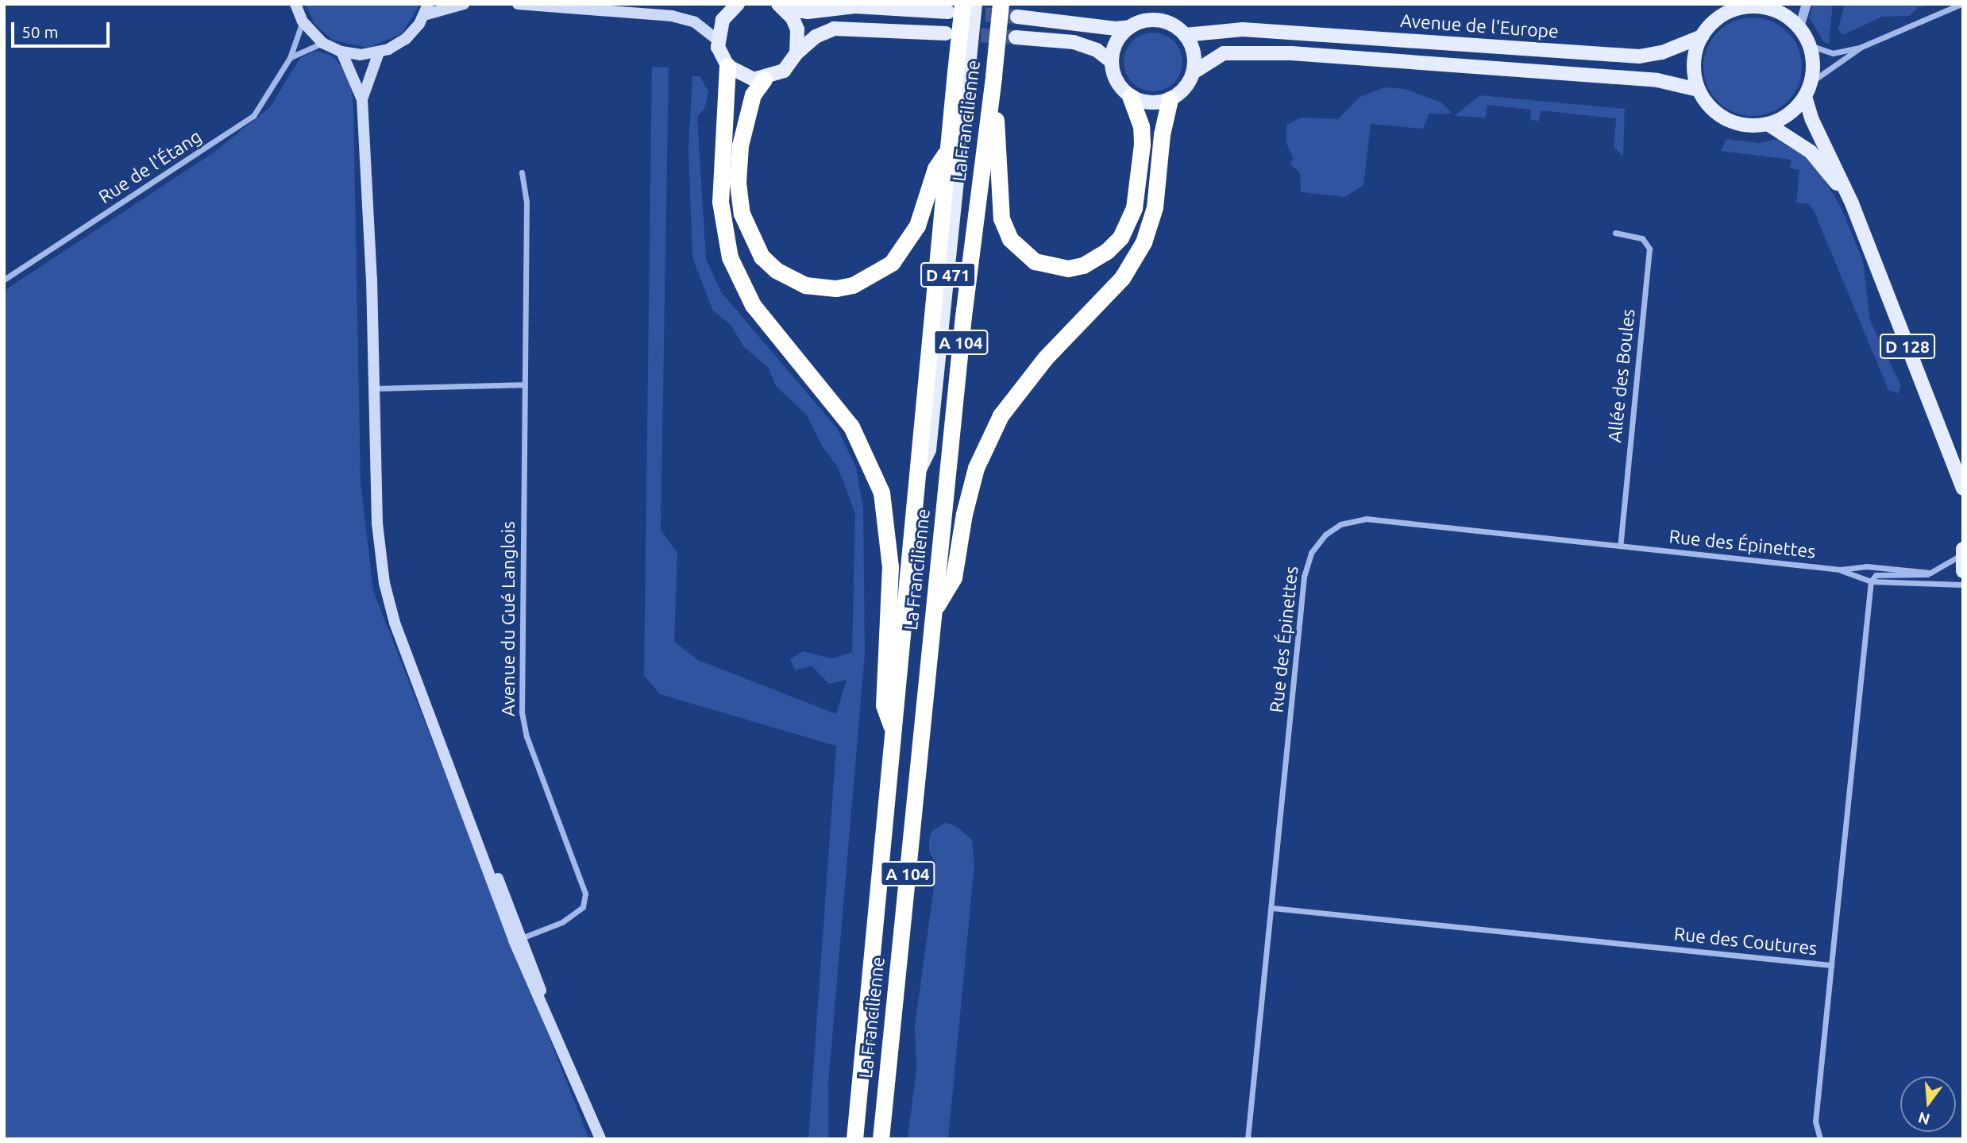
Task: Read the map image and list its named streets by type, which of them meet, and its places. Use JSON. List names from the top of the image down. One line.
{"streets":{"highway":["La Francilienne","A 104"],"main road":["Avenue de l'Europe","D 471","D 128"],"street":["Rue de l'Étang","Allée des Boules","Rue des Épinettes","Avenue du Gué Langlois","Rue des Coutures"]},"crossings":[["Avenue de l'Europe","D 128"],["La Francilienne","D 471"],["Allée des Boules","Rue des Épinettes"],["Rue des Épinettes","Rue des Coutures"]],"scale_bar":"50 m","north":"bottom"}
